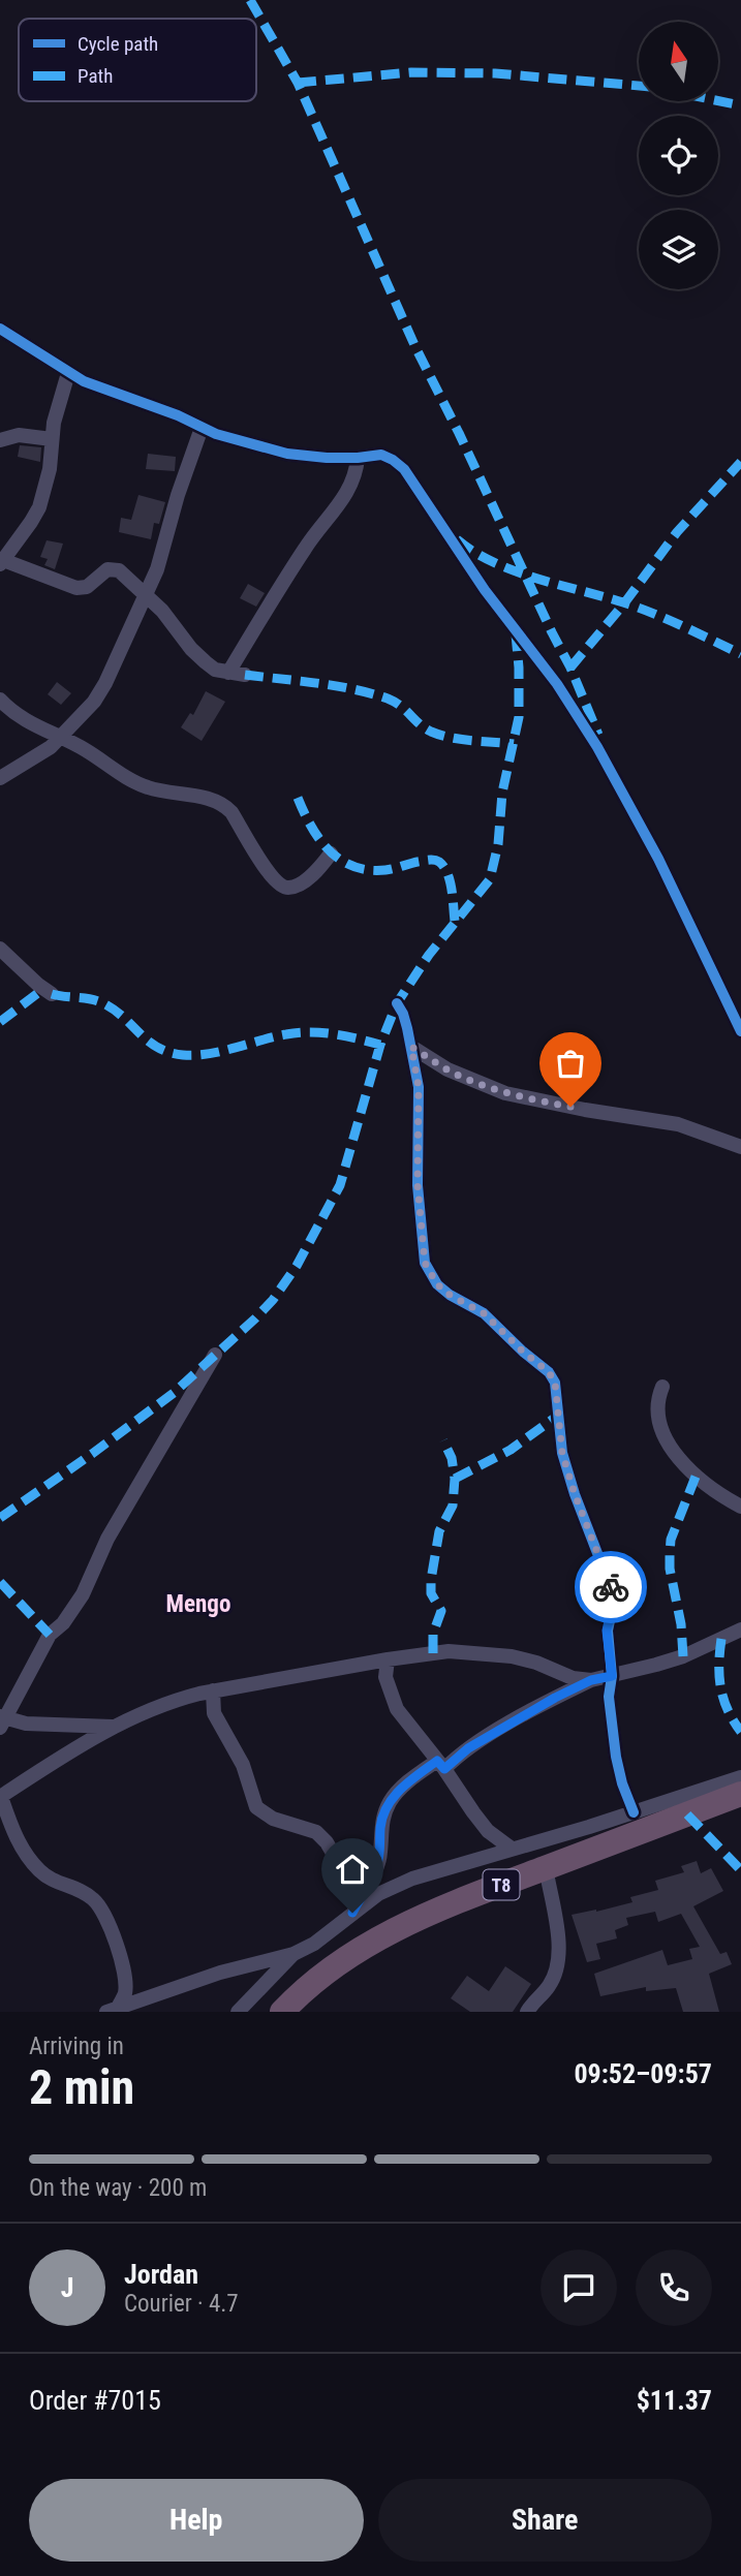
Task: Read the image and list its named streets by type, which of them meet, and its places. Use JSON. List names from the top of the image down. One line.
{"streets":{"highway":["T8"]},"districts":["Mengo"],"legend":["Cycle path","Path"],"north":"top","page":{"heading":["2 min","Arriving in","09:52–09:57"],"panel":["Jordan","Courier · 4.7","Order #7015","$11.37"],"bar":"On the way · 200 m","round":"J","buttons":["Help","Share"]}}
